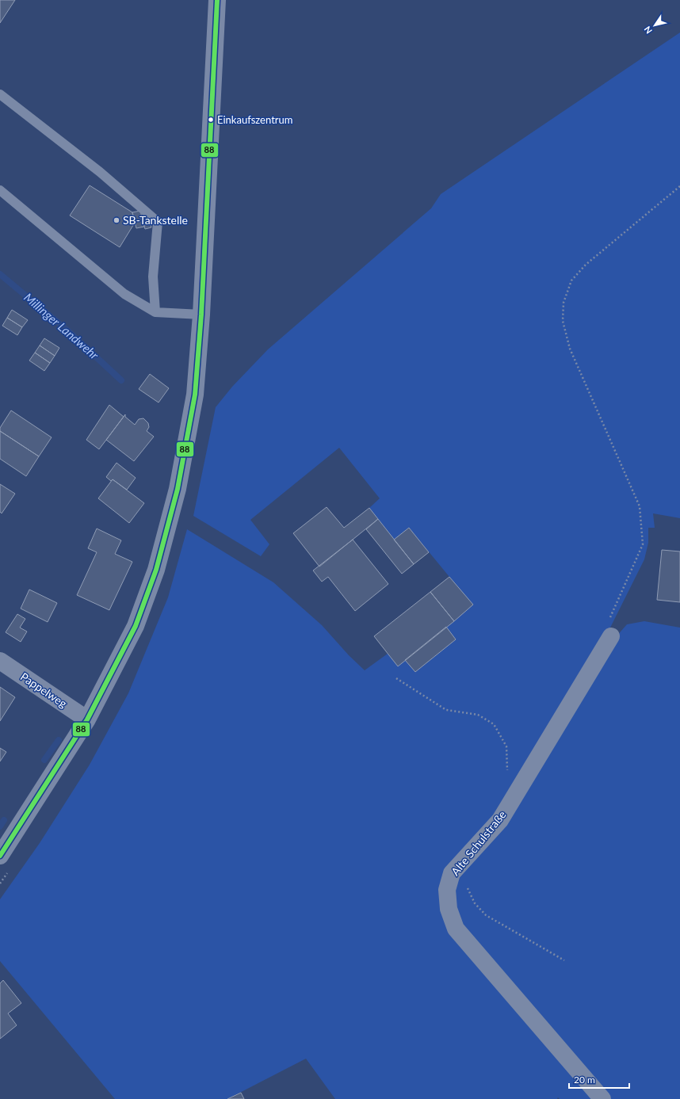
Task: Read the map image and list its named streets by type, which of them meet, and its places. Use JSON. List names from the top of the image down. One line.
{"streets":{"street":["Pappelweg","Alte Schulstraße"]},"water":["Millinger Landwehr"],"places":["Einkaufszentrum","SB-Tankstelle"],"lines":["transit line 88"],"scale_bar":"20 m","north":"bottom left"}
